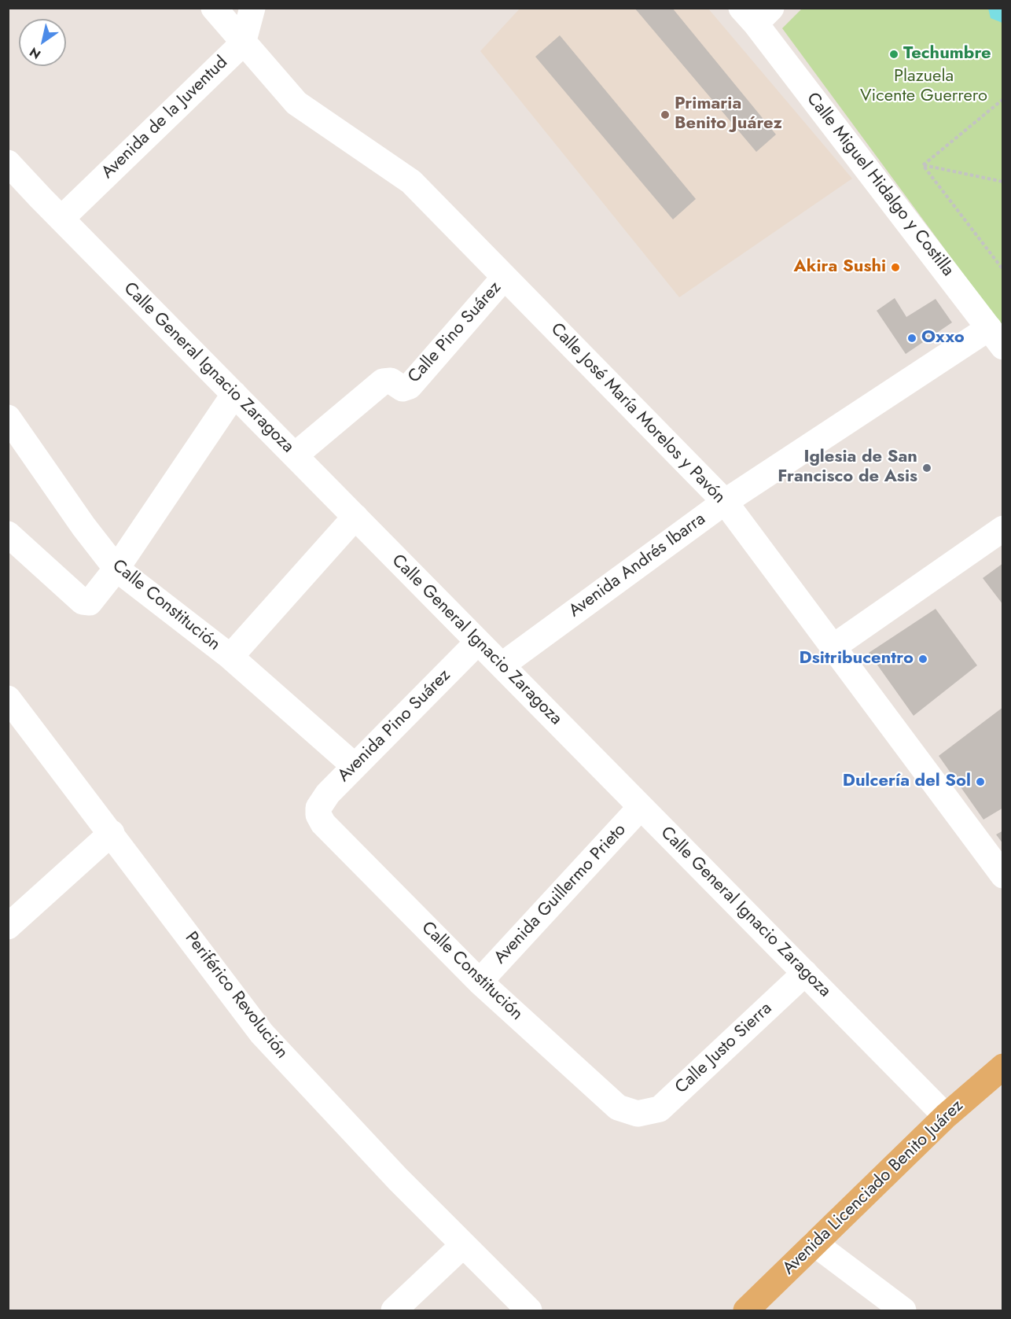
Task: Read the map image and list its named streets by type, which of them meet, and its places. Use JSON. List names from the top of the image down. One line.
{"streets":{"main road":["Avenida Licenciado Benito Juárez"],"street":["Avenida de la Juventud","Calle Miguel Hidalgo y Costilla","Calle Pino Suárez","Calle General Ignacio Zaragoza","Calle José María Morelos y Pavón","Avenida Andrés Ibarra","Calle Constitución","Avenida Pino Suárez","Avenida Guillermo Prieto","Periférico Revolución","Calle Justo Sierra"]},"crossings":[["Avenida de la Juventud","Calle General Ignacio Zaragoza"],["Avenida de la Juventud","Calle José María Morelos y Pavón"],["Calle Miguel Hidalgo y Costilla","Avenida Andrés Ibarra"],["Calle Pino Suárez","Calle General Ignacio Zaragoza"],["Calle Pino Suárez","Calle José María Morelos y Pavón"],["Calle General Ignacio Zaragoza","Avenida Andrés Ibarra"],["Calle General Ignacio Zaragoza","Avenida Pino Suárez"],["Calle General Ignacio Zaragoza","Avenida Guillermo Prieto"],["Calle General Ignacio Zaragoza","Calle Justo Sierra"],["Calle General Ignacio Zaragoza","Avenida Licenciado Benito Juárez"],["Calle José María Morelos y Pavón","Avenida Andrés Ibarra"],["Calle Constitución","Avenida Pino Suárez"],["Calle Constitución","Avenida Guillermo Prieto"],["Calle Constitución","Calle Justo Sierra"]],"parks":["Plazuela Vicente Guerrero"],"places":["Techumbre","Primaria Benito Juárez","Akira Sushi","Oxxo","Iglesia de San Francisco de Asis","Dsitribucentro","Dulcería del Sol"],"north":"bottom left"}
